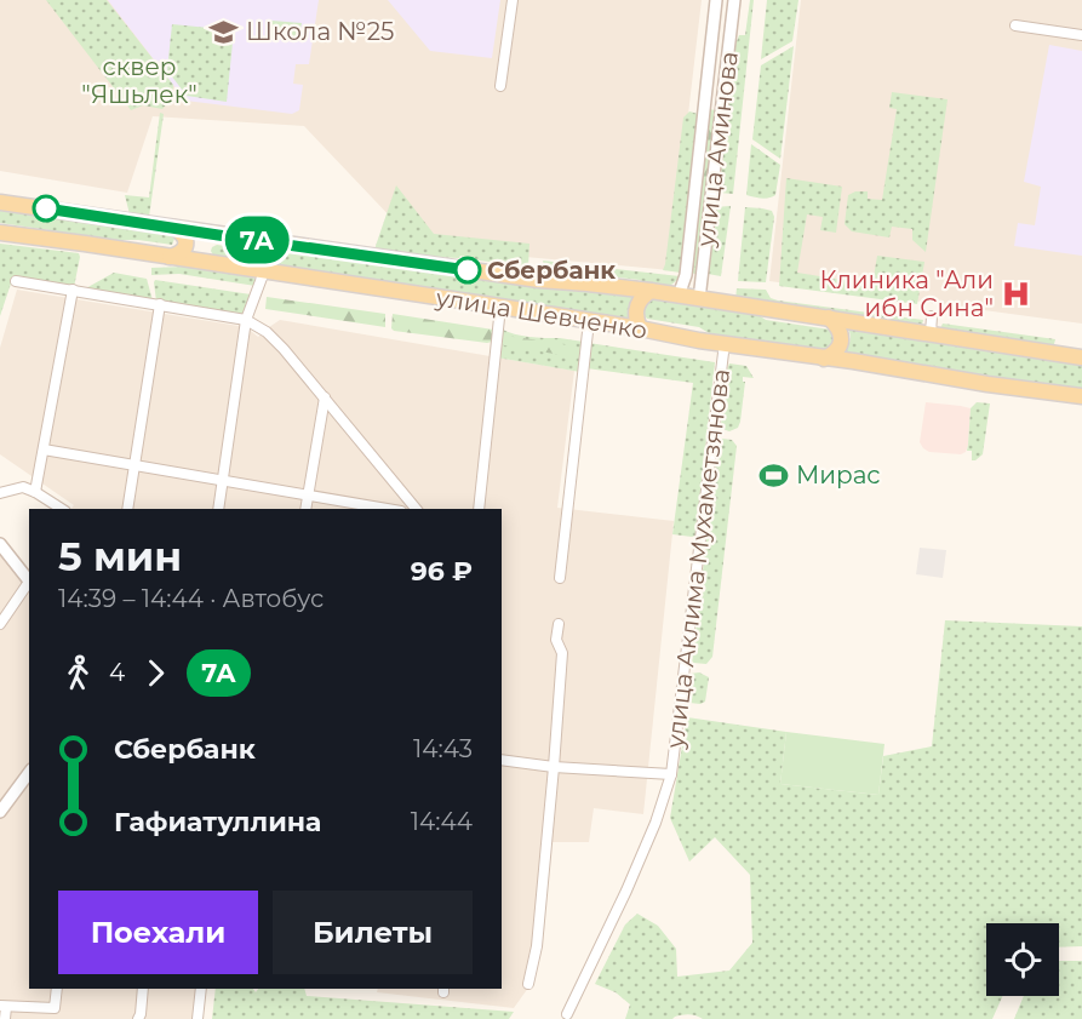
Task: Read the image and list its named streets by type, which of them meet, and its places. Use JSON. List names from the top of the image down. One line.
{"streets":{"main road":["улица Шевченко"],"street":["улица Аминова","улица Аклима Мухаметзянова"]},"crossings":[["улица Аминова","улица Шевченко"],["улица Шевченко","улица Аклима Мухаметзянова"]],"parks":["сквер \"Яшьлек\""],"places":{"school or university":["Школа №25"],"other":["Сбербанк"],"hospital":["Клиника \"Али ибн Сина\""],"sports":["Мирас"]},"lines":["bus line 7А"],"page":{"on_map":"7А","heading":["5 мин","14:39 – 14:44 · Автобус","96 ₽"],"legs":["4","7А"],"list":[{"name":"Сбербанк","value":"14:43"},{"name":"Гафиатуллина","value":"14:44"}],"buttons":["Поехали","Билеты"]}}
